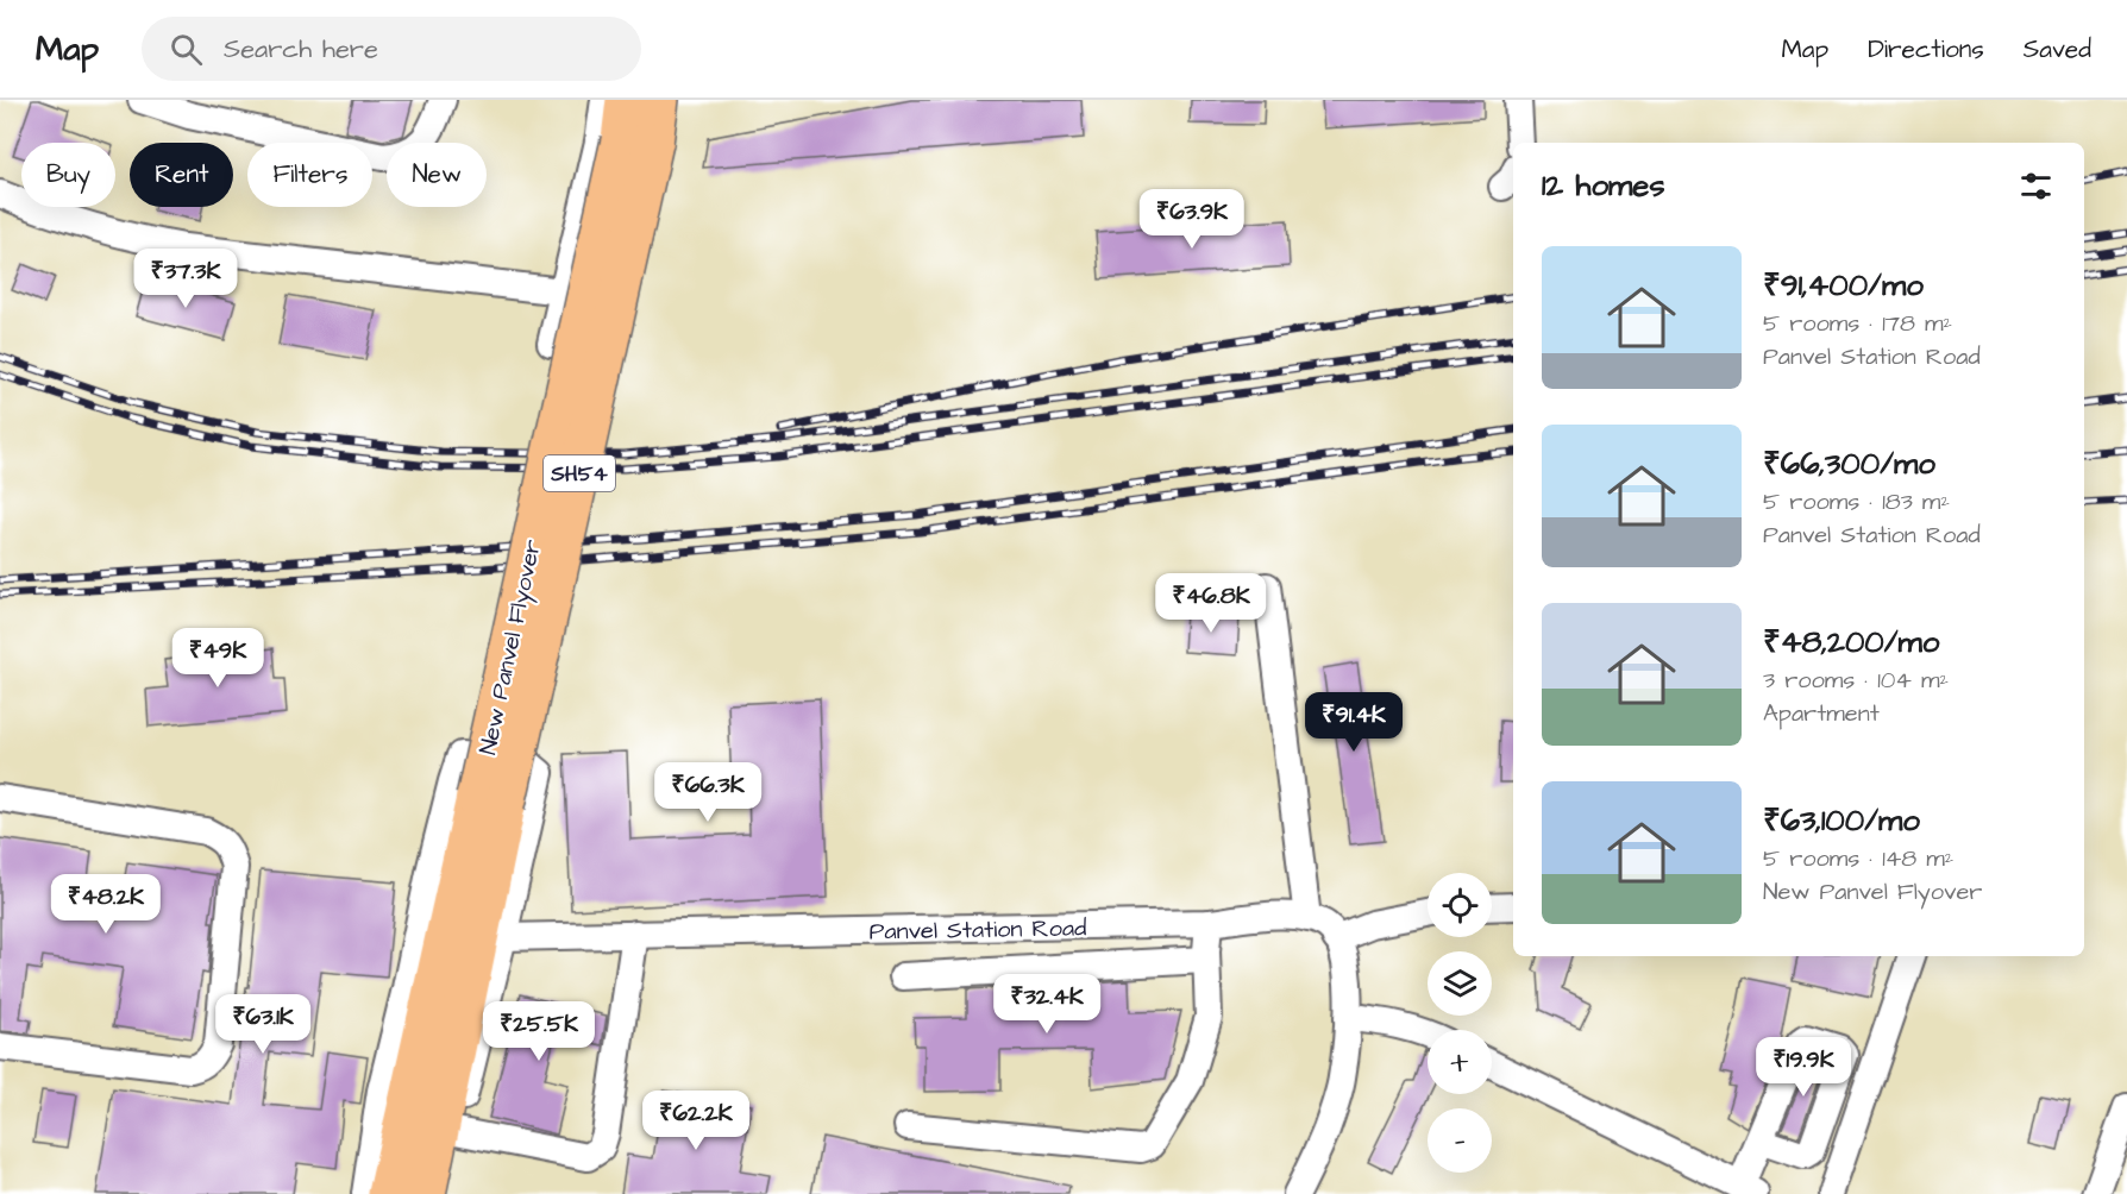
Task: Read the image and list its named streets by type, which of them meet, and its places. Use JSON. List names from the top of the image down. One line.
{"streets":{"main road":["SH54","New Panvel Flyover"],"street":["Panvel Station Road"]},"page":{"header":"Map","search":"Search here","nav":["Map","Directions","Saved"],"chip":["Buy","Rent","Filters","New"],"heading":"12 homes","price":["₹63.9K","₹37.3K","₹46.8K","₹49K","₹91.4K","₹66.3K","₹48.2K","₹32.4K","₹63.1K","₹25.5K","₹19.9K","₹62.2K"],"list":[{"name":"₹91,400/mo","note":"5 rooms · 178 m² · Panvel Station Road"},{"name":"₹66,300/mo","note":"5 rooms · 183 m² · Panvel Station Road"},{"name":"₹48,200/mo","note":"3 rooms · 104 m² · Apartment"},{"name":"₹63,100/mo","note":"5 rooms · 148 m² · New Panvel Flyover"}],"map_buttons":["+","−"]}}
